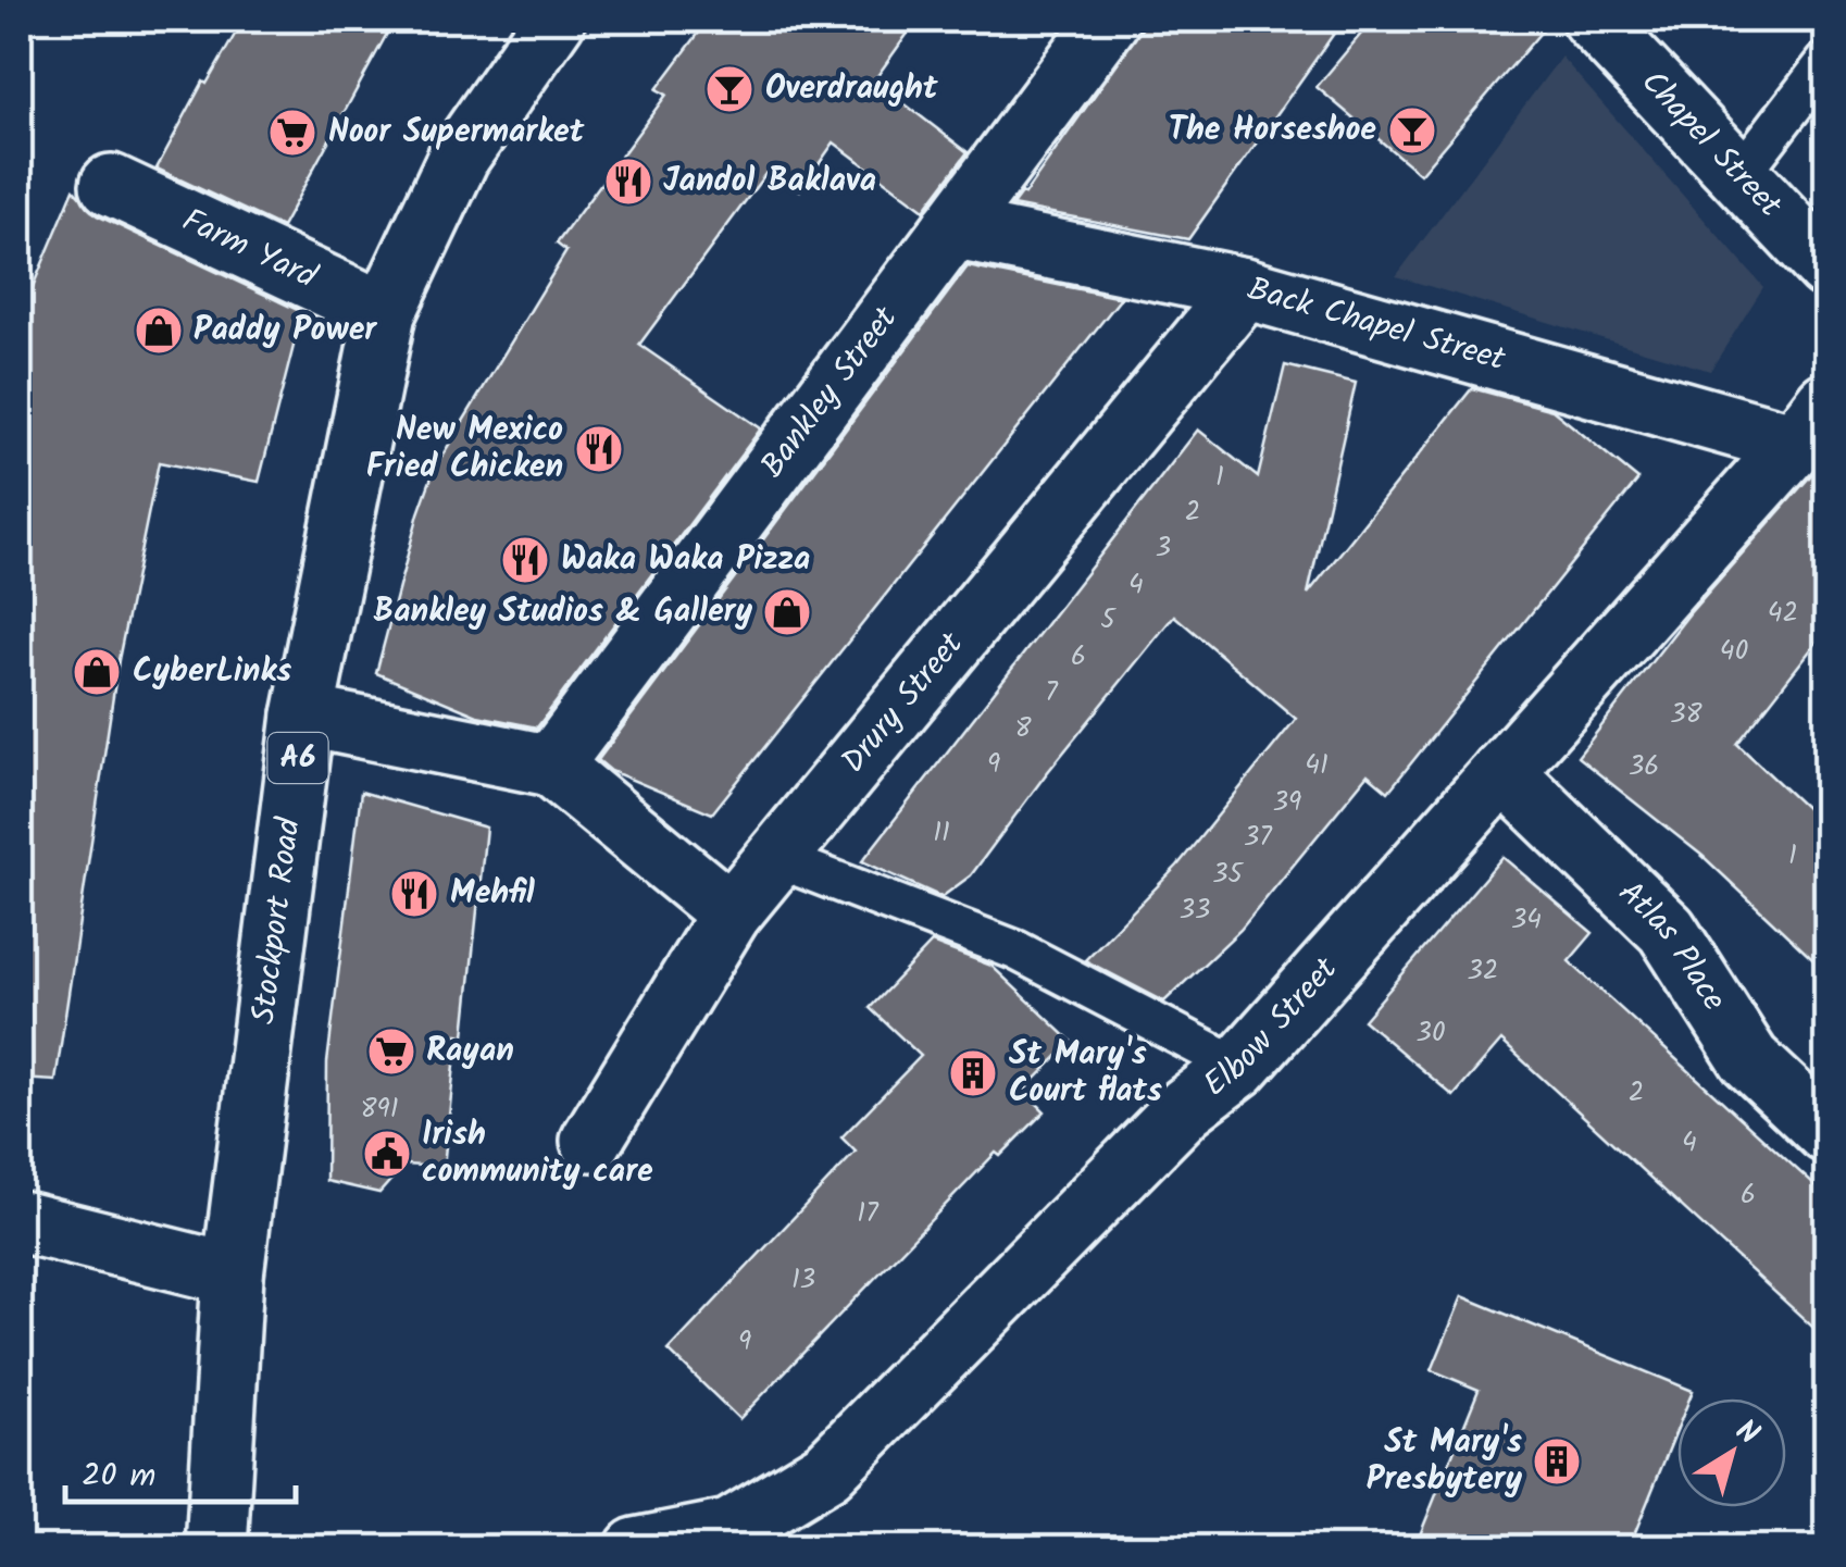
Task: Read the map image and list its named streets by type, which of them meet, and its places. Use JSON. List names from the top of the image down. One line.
{"streets":{"main road":["Chapel Street","Farm Yard","Back Chapel Street","Bankley Street","Drury Street","A6","Stockport Road","Atlas Place","Elbow Street"]},"crossings":[["Farm Yard","Stockport Road"],["Back Chapel Street","Bankley Street"],["Back Chapel Street","Drury Street"],["Back Chapel Street","Elbow Street"],["Atlas Place","Elbow Street"]],"places":{"bar":["Overdraught","The Horseshoe"],"supermarket":["Noor Supermarket","Rayan"],"restaurant":["Jandol Baklava","New Mexico Fried Chicken","Waka Waka Pizza","Mehfil"],"shop":["Paddy Power","Bankley Studios & Gallery","CyberLinks"],"building":["St Mary's Court flats","St Mary's Presbytery"],"public building":["Irish community care"]},"house_numbers":["1","2","3","4","42","5","40","6","7","38","8","9","41","36","39","11","37","1","35","33","34","32","30","2","891","4","6","17","13","9"],"scale_bar":"20 m","north":"top right"}
